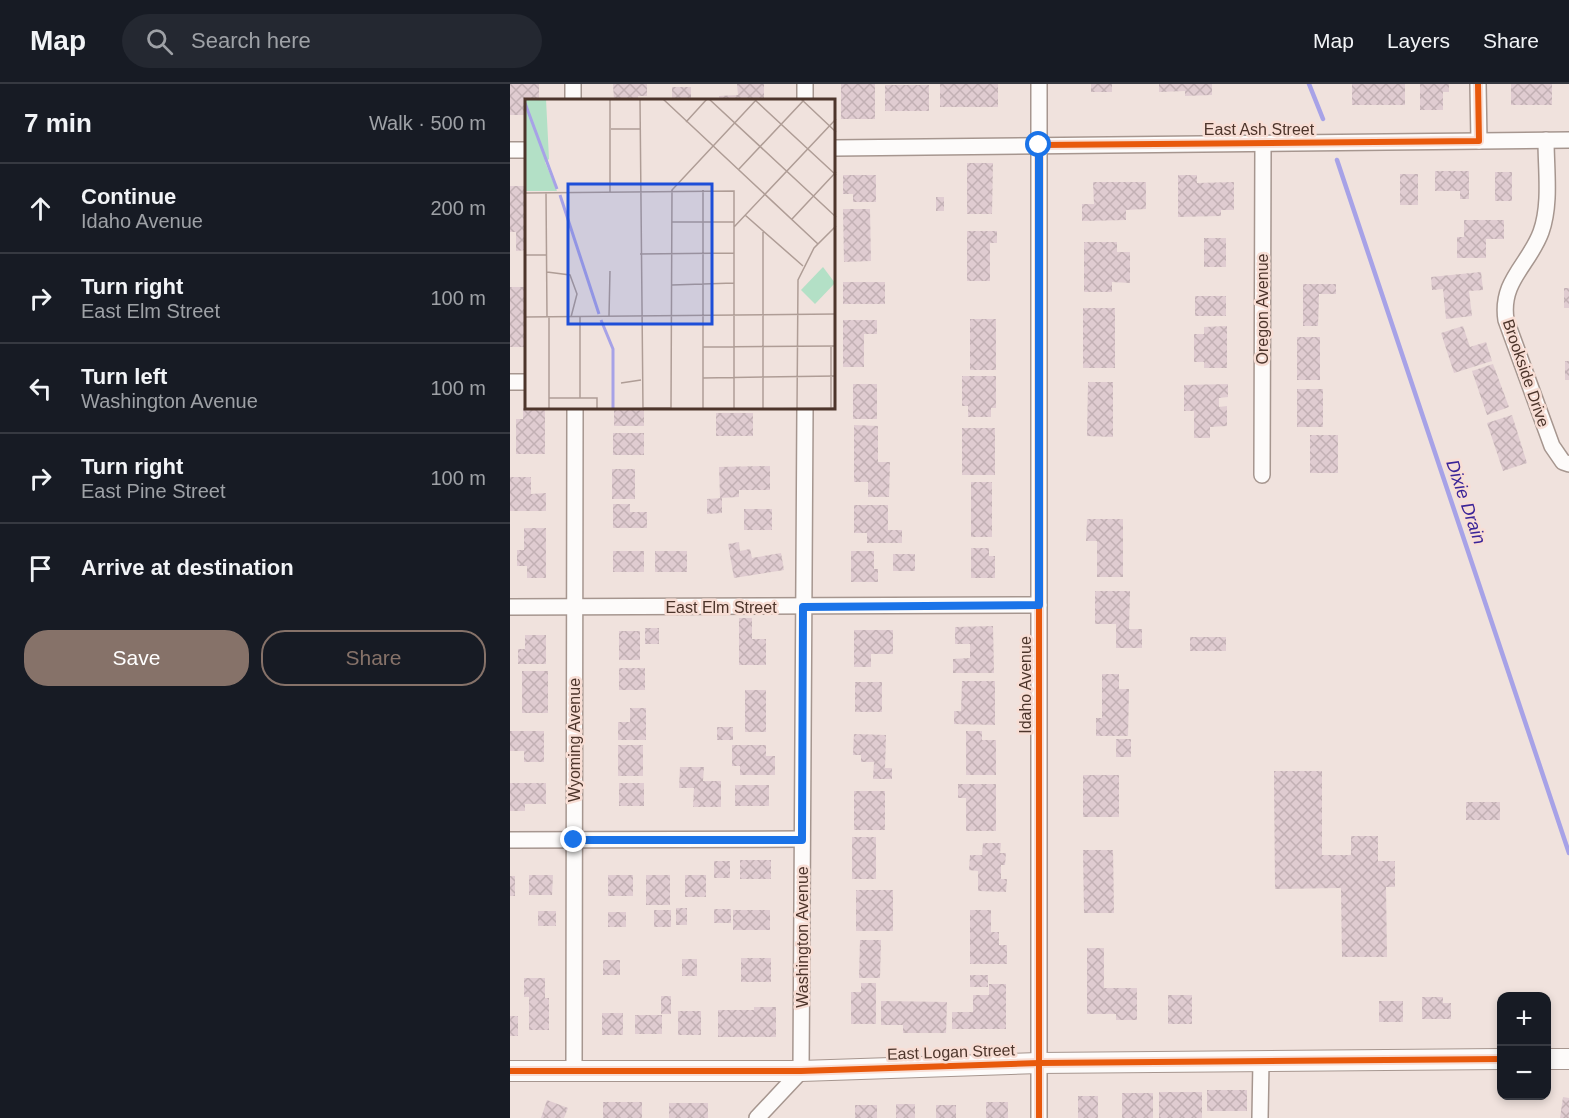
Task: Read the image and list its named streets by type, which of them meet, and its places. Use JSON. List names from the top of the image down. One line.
{"streets":{"street":["East Ash Street","Oregon Avenue","Brookside Drive","East Elm Street","Idaho Avenue","Wyoming Avenue","Washington Avenue","East Logan Street"]},"crossings":[["East Ash Street","Oregon Avenue"],["East Ash Street","Brookside Drive"],["East Ash Street","Idaho Avenue"],["East Elm Street","Idaho Avenue"],["East Elm Street","Wyoming Avenue"],["East Elm Street","Washington Avenue"],["Idaho Avenue","East Logan Street"],["Wyoming Avenue","East Logan Street"],["Washington Avenue","East Logan Street"]],"water":["Dixie Drain"],"page":{"header":"Map","search":"Search here","nav":["Map","Layers","Share"],"heading":["7 min","Walk · 500 m"],"list":[["Continue","Idaho Avenue","200 m"],["Turn right","East Elm Street","100 m"],["Turn left","Washington Avenue","100 m"],["Turn right","East Pine Street","100 m"],"Arrive at destination"],"buttons":["Save","Share"],"map_buttons":["+","−"]}}
